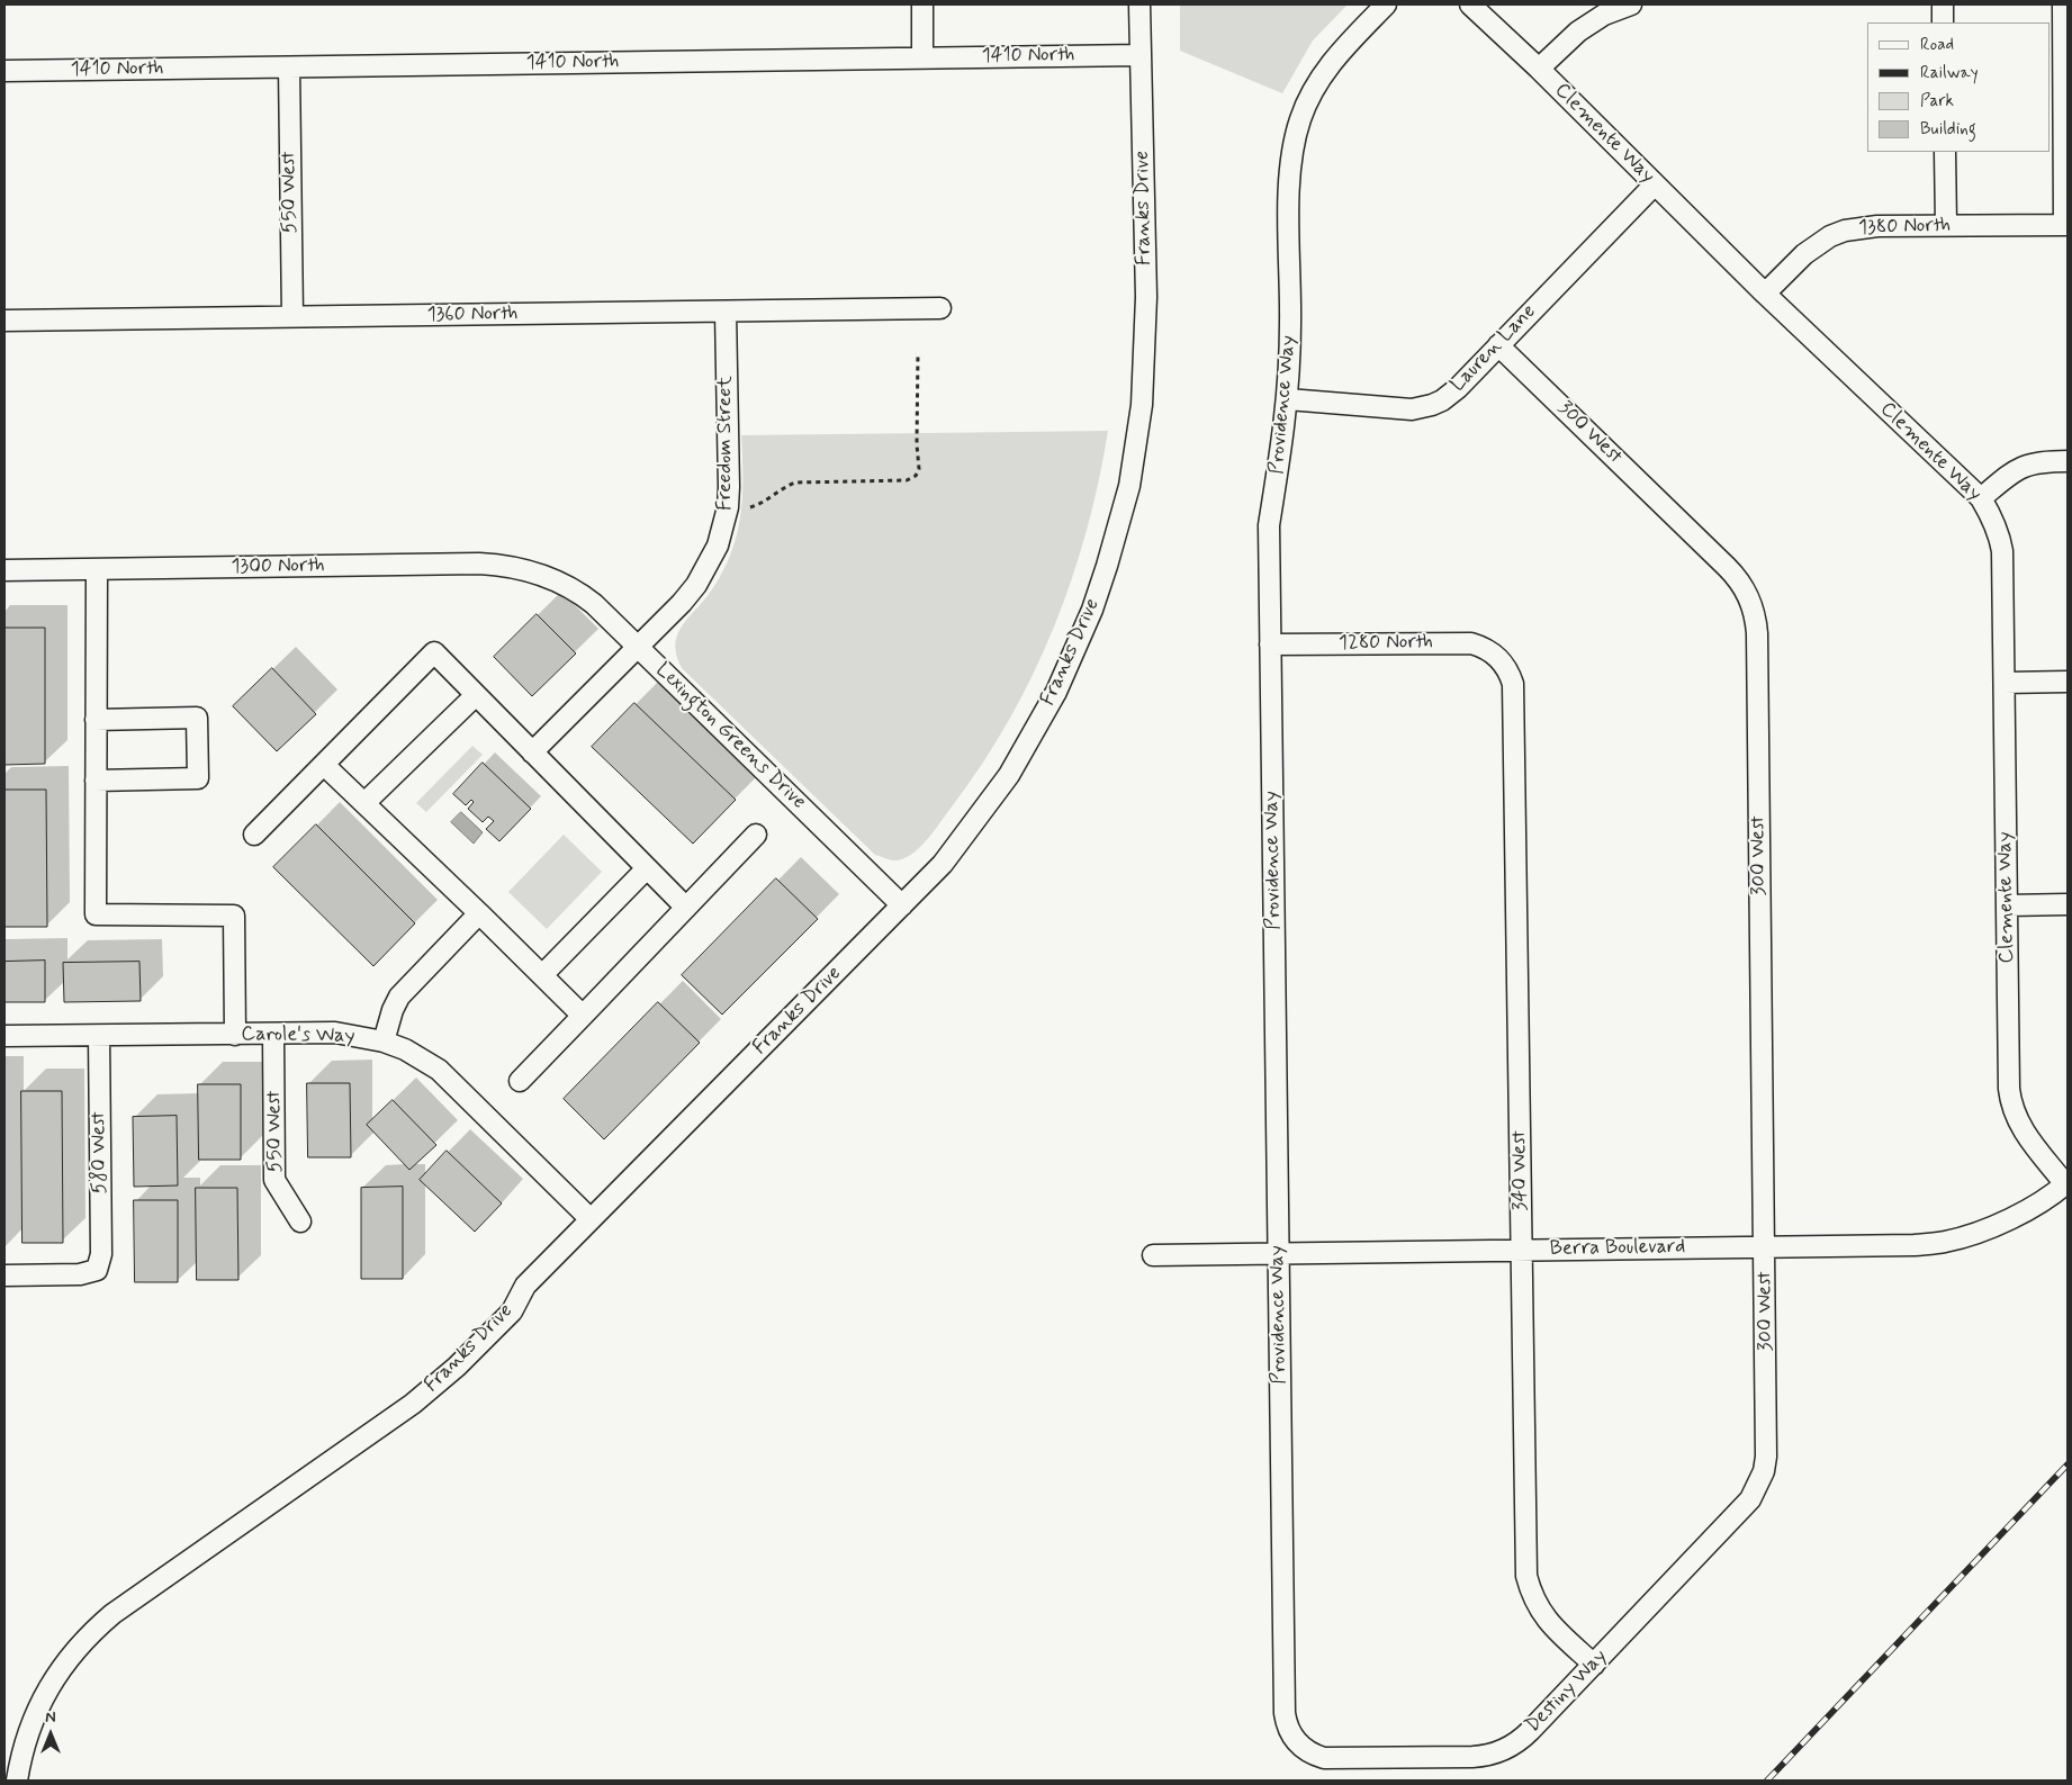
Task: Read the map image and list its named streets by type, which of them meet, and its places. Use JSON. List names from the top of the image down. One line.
{"streets":{"street":["1410 North","Clemente Way","550 West","Franks Drive","1380 North","1360 North","Lauren Lane","Providence Way","300 West","Freedom Street","1300 North","1280 North","Lexington Greens Drive","Carole's Way","580 West","340 West","Berra Boulevard","Destiny Way"]},"crossings":[["1410 North","550 West"],["1410 North","Franks Drive"],["Clemente Way","1380 North"],["Clemente Way","Lauren Lane"],["Clemente Way","Berra Boulevard"],["550 West","1360 North"],["550 West","Carole's Way"],["Franks Drive","Lexington Greens Drive"],["Franks Drive","Carole's Way"],["1360 North","Freedom Street"],["Lauren Lane","Providence Way"],["Lauren Lane","300 West"],["Providence Way","1280 North"],["Providence Way","Berra Boulevard"],["Providence Way","Destiny Way"],["300 West","Berra Boulevard"],["300 West","Destiny Way"],["Freedom Street","Lexington Greens Drive"],["1300 North","Lexington Greens Drive"],["1280 North","340 West"],["Carole's Way","580 West"],["340 West","Berra Boulevard"],["340 West","Destiny Way"]],"legend":["Road","Railway","Park","Building"],"north":"top"}
